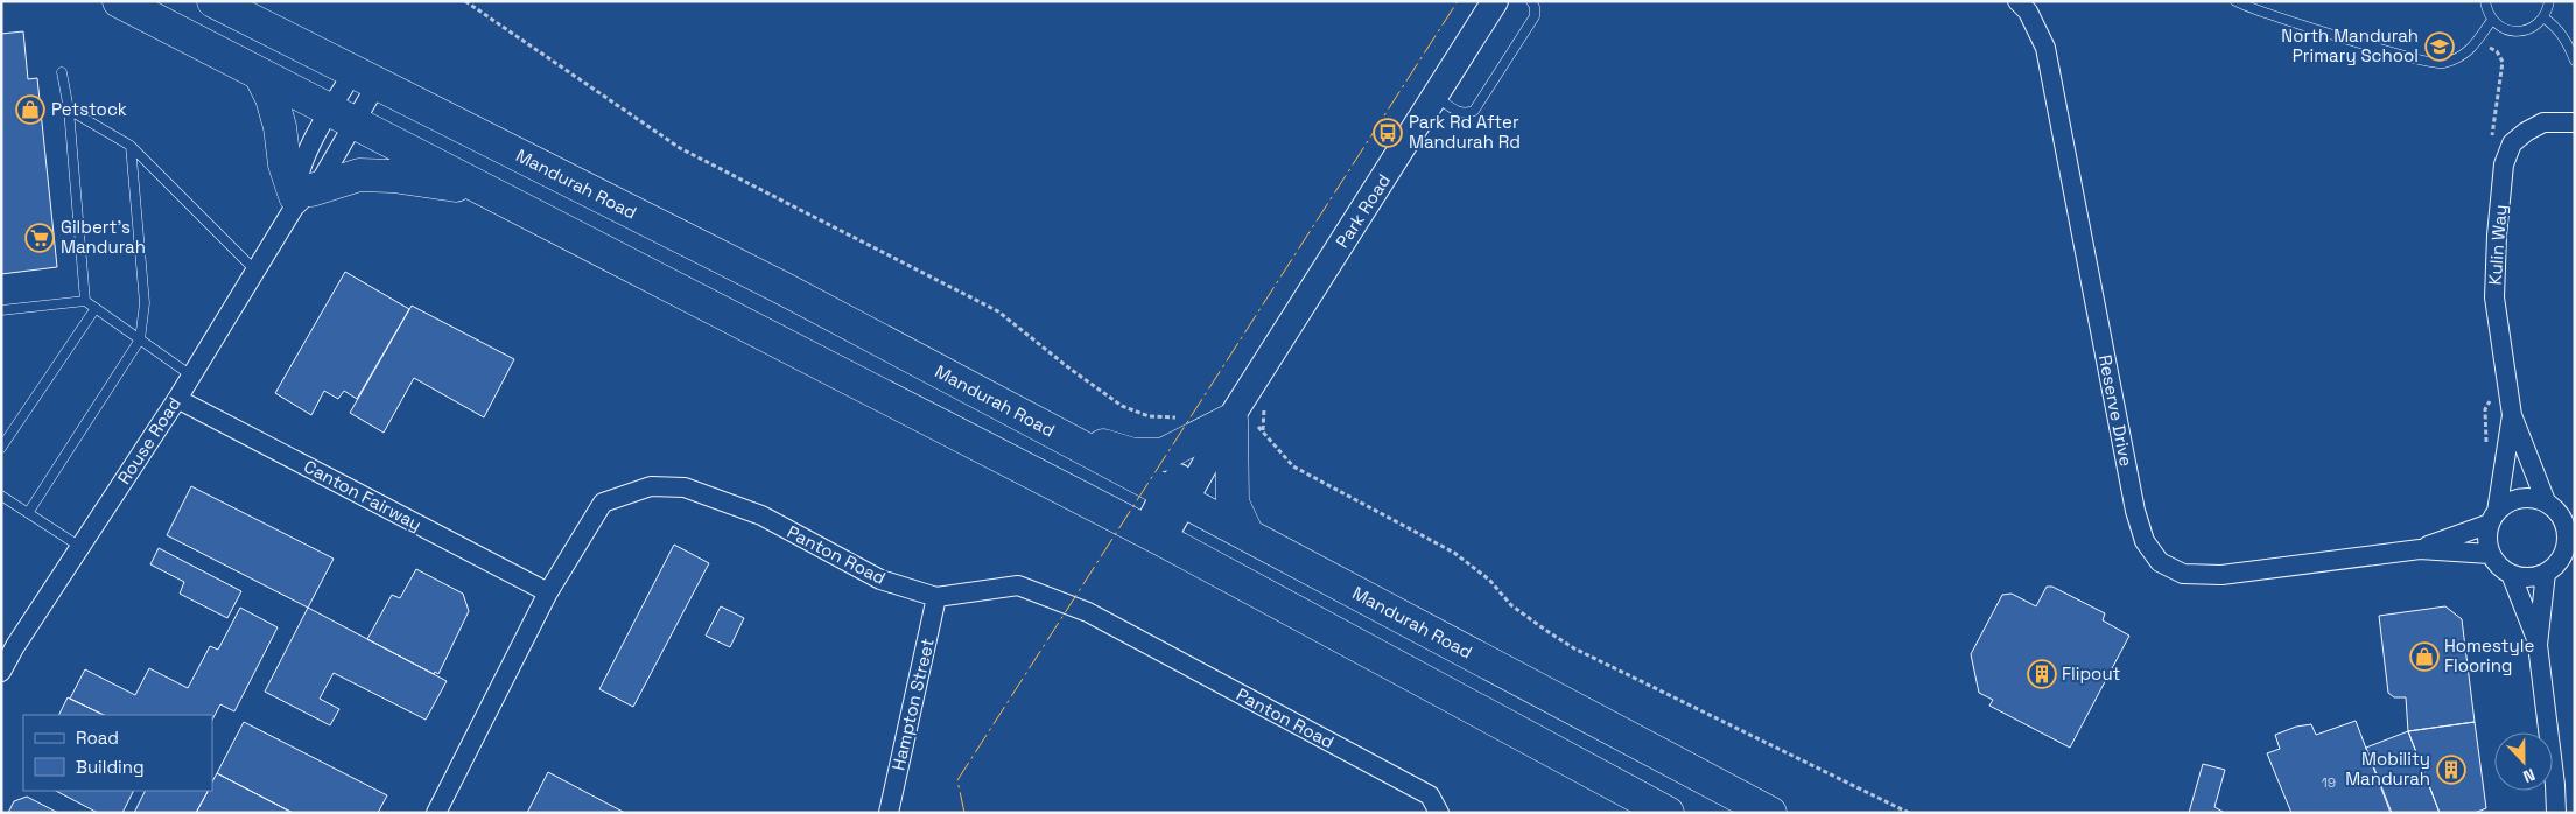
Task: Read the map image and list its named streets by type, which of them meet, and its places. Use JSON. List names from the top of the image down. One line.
{"streets":{"highway":["Mandurah Road"],"street":["Park Road","Kulin Way","Reserve Drive","Rouse Road","Canton Fairway","Panton Road","Hampton Street"]},"crossings":[["Mandurah Road","Park Road"],["Mandurah Road","Rouse Road"],["Kulin Way","Reserve Drive"],["Rouse Road","Canton Fairway"],["Canton Fairway","Panton Road"],["Panton Road","Hampton Street"]],"places":{"school or university":["North Mandurah Primary School"],"shop":["Petstock","Homestyle Flooring"],"bus stop":["Park Rd After Mandurah Rd"],"supermarket":["Gilbert's Mandurah"],"building":["Flipout","Mobility Mandurah"]},"house_numbers":["19"],"legend":["Road","Building"],"north":"bottom"}
